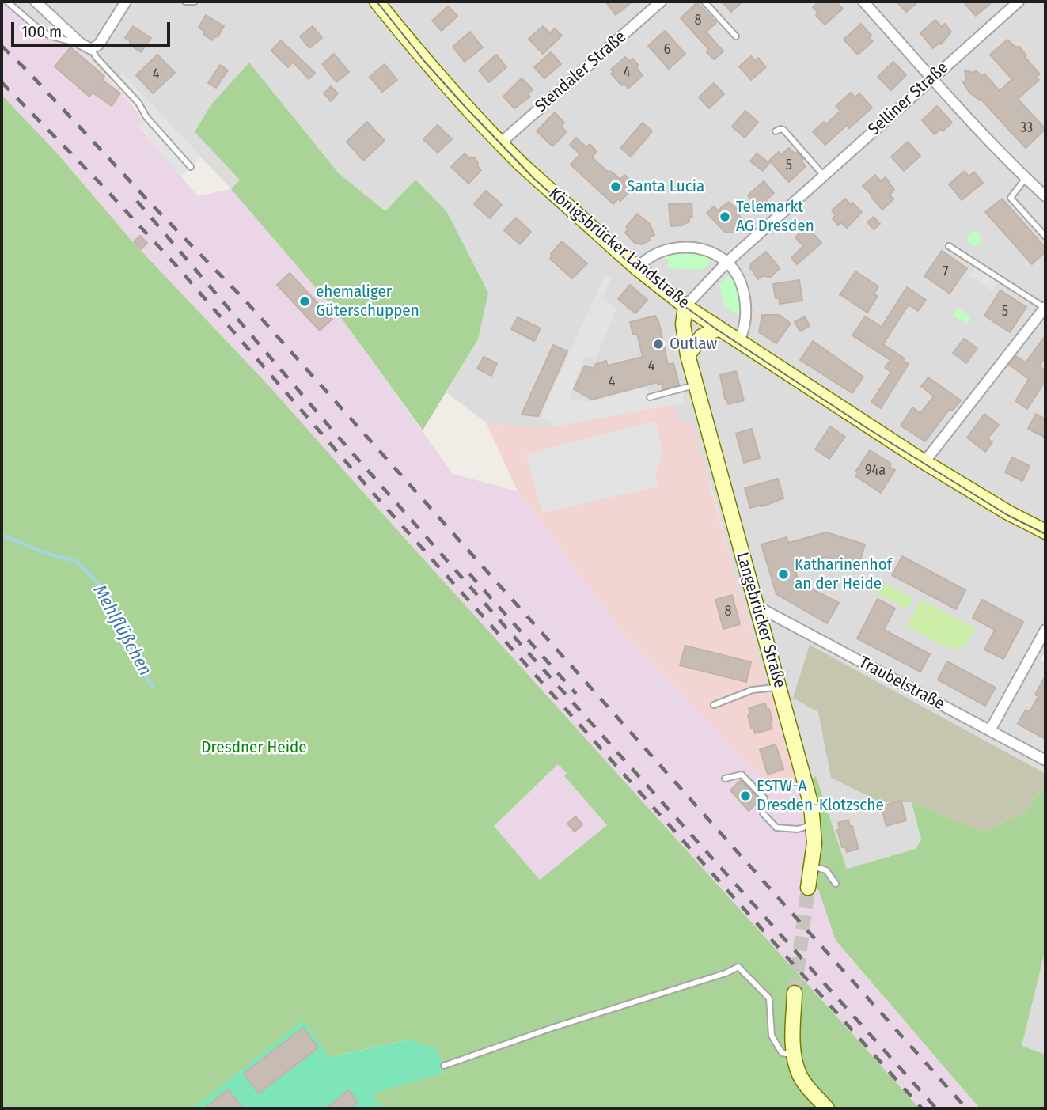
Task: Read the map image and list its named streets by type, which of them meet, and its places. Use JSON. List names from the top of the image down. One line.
{"streets":{"main road":["Königsbrücker Landstraße","Langebrücker Straße"],"street":["Stendaler Straße","Selliner Straße","Traubelstraße"]},"crossings":[["Stendaler Straße","Königsbrücker Landstraße"],["Königsbrücker Landstraße","Langebrücker Straße"],["Langebrücker Straße","Traubelstraße"]],"water":["Mehlflüßchen"],"parks":["Dresdner Heide"],"places":["Santa Lucia","Telemarkt AG Dresden","ehemaliger Güterschuppen","Outlaw","Katharinenhof an der Heide","ESTW-A Dresden-Klotzsche"],"house_numbers":["8","6","4","4","33","5","7","5","4","4","94a","8"],"scale_bar":"100 m"}
